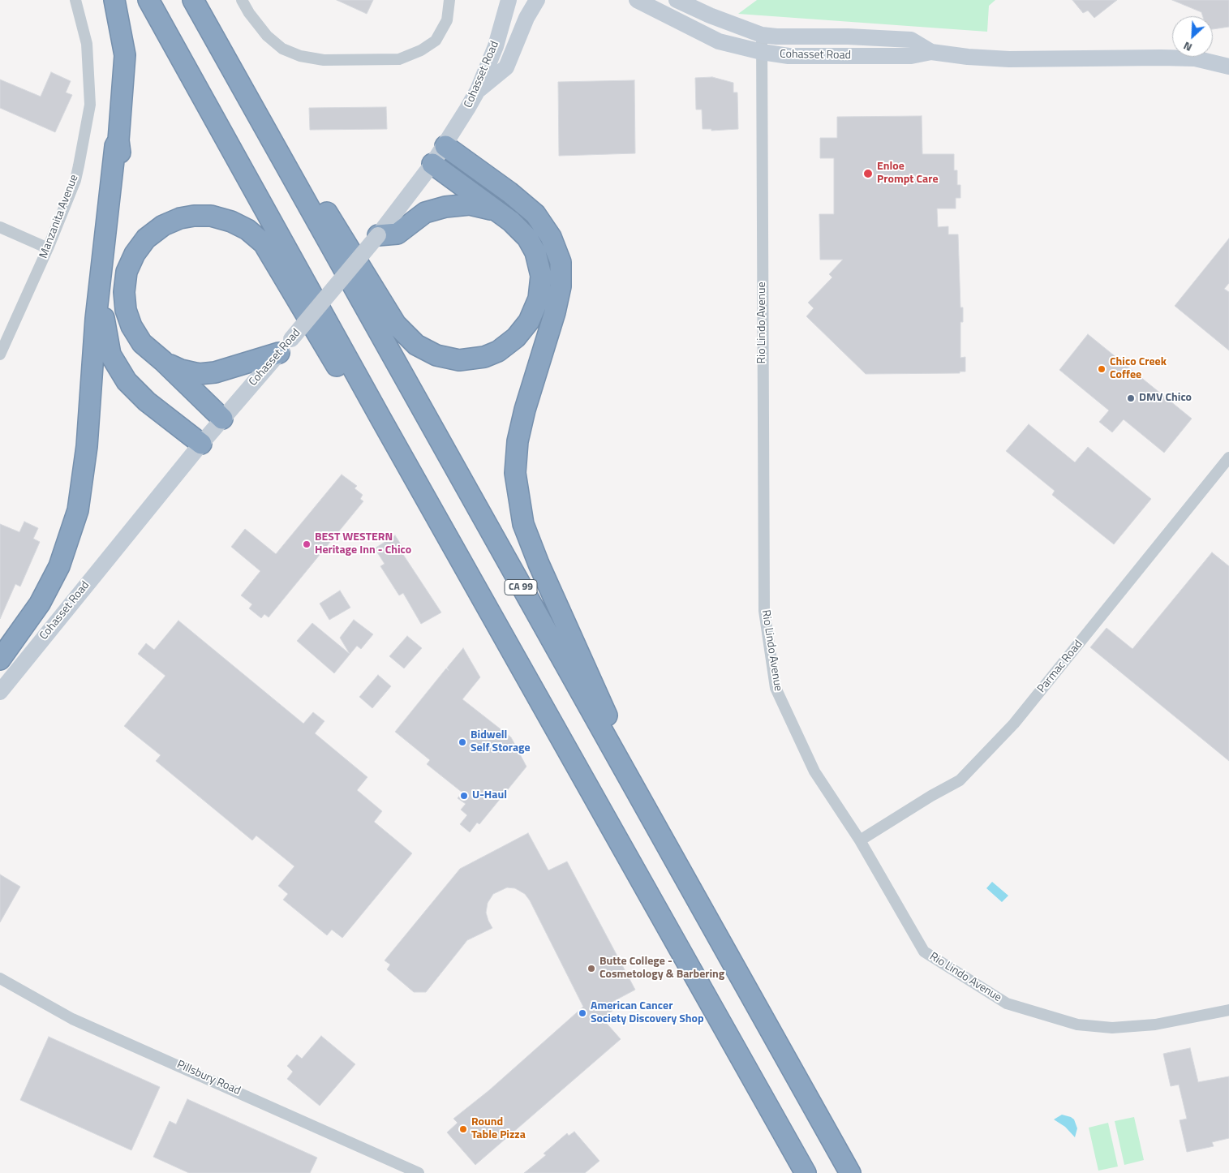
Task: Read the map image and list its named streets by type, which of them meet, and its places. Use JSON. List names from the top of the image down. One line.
{"streets":{"highway":["CA 99"],"main road":["Cohasset Road"],"street":["Manzanita Avenue","Rio Lindo Avenue","Parmac Road","Pillsbury Road"]},"crossings":[["Cohasset Road","Rio Lindo Avenue"],["Rio Lindo Avenue","Parmac Road"]],"places":["Enloe Prompt Care","Chico Creek Coffee","DMV Chico","BEST WESTERN Heritage Inn - Chico","Bidwell Self Storage","U-Haul","Butte College - Cosmetology & Barbering","American Cancer Society Discovery Shop","Round Table Pizza"],"north":"bottom left"}
